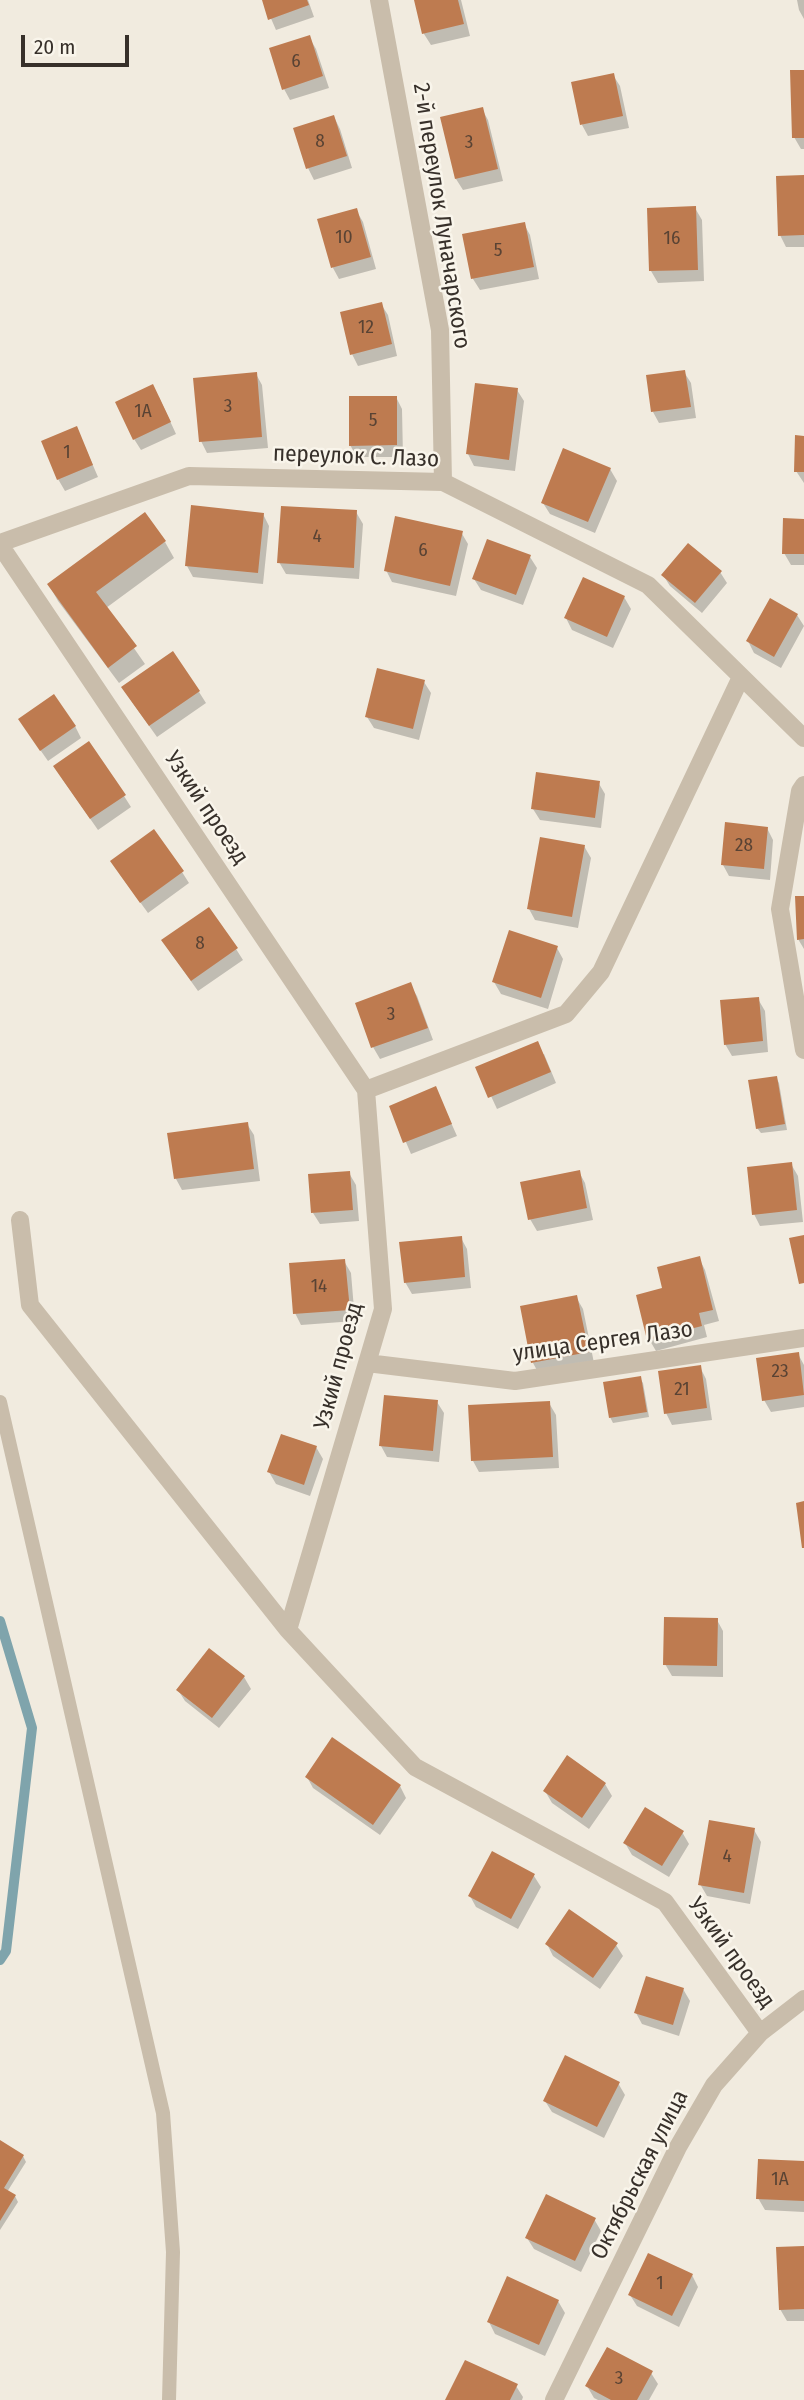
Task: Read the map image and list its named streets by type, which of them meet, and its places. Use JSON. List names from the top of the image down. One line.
{"streets":{"street":["2-й переулок Луначарского","переулок С. Лазо","Узкий проезд","улица Сергея Лазо","Октябрьская улица"]},"crossings":[["2-й переулок Луначарского","переулок С. Лазо"],["переулок С. Лазо","Узкий проезд"],["Узкий проезд","улица Сергея Лазо"],["Узкий проезд","Октябрьская улица"]],"house_numbers":["6","8","3","10","16","5","12","3","1А","5","1","4","6","28","8","3","14","23","21","4","1А","1","3"],"scale_bar":"20 m"}
